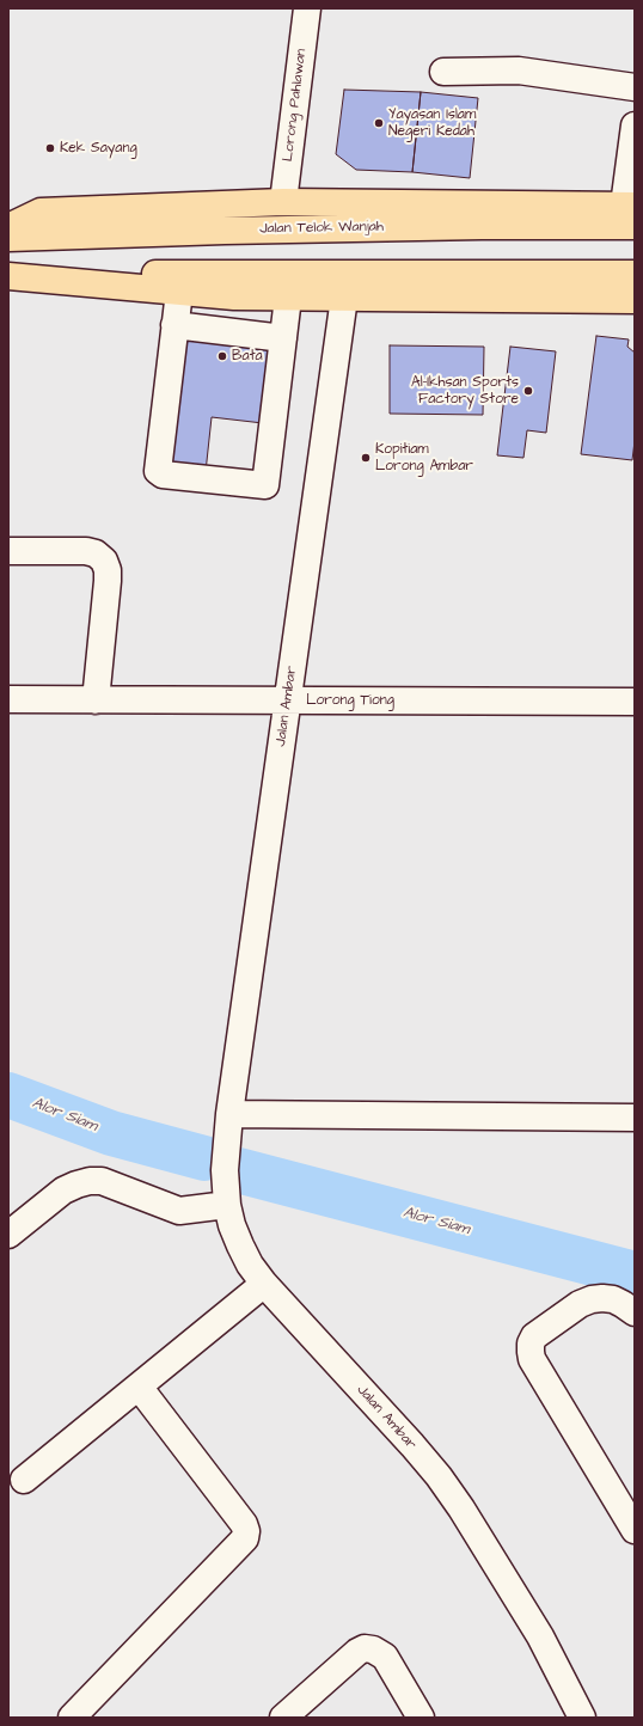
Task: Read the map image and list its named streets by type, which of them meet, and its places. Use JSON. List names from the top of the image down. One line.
{"streets":{"main road":["Jalan Telok Wanjah"],"street":["Lorong Pahlawan","Lorong Tiong","Jalan Ambar"]},"crossings":[["Lorong Tiong","Jalan Ambar"]],"water":["Alor Siam"],"places":["Yayasan Islam Negeri Kedah","Kek Sayang","Bata","Al-Ikhsan Sports Factory Store","Kopitiam Lorong Ambar"]}
